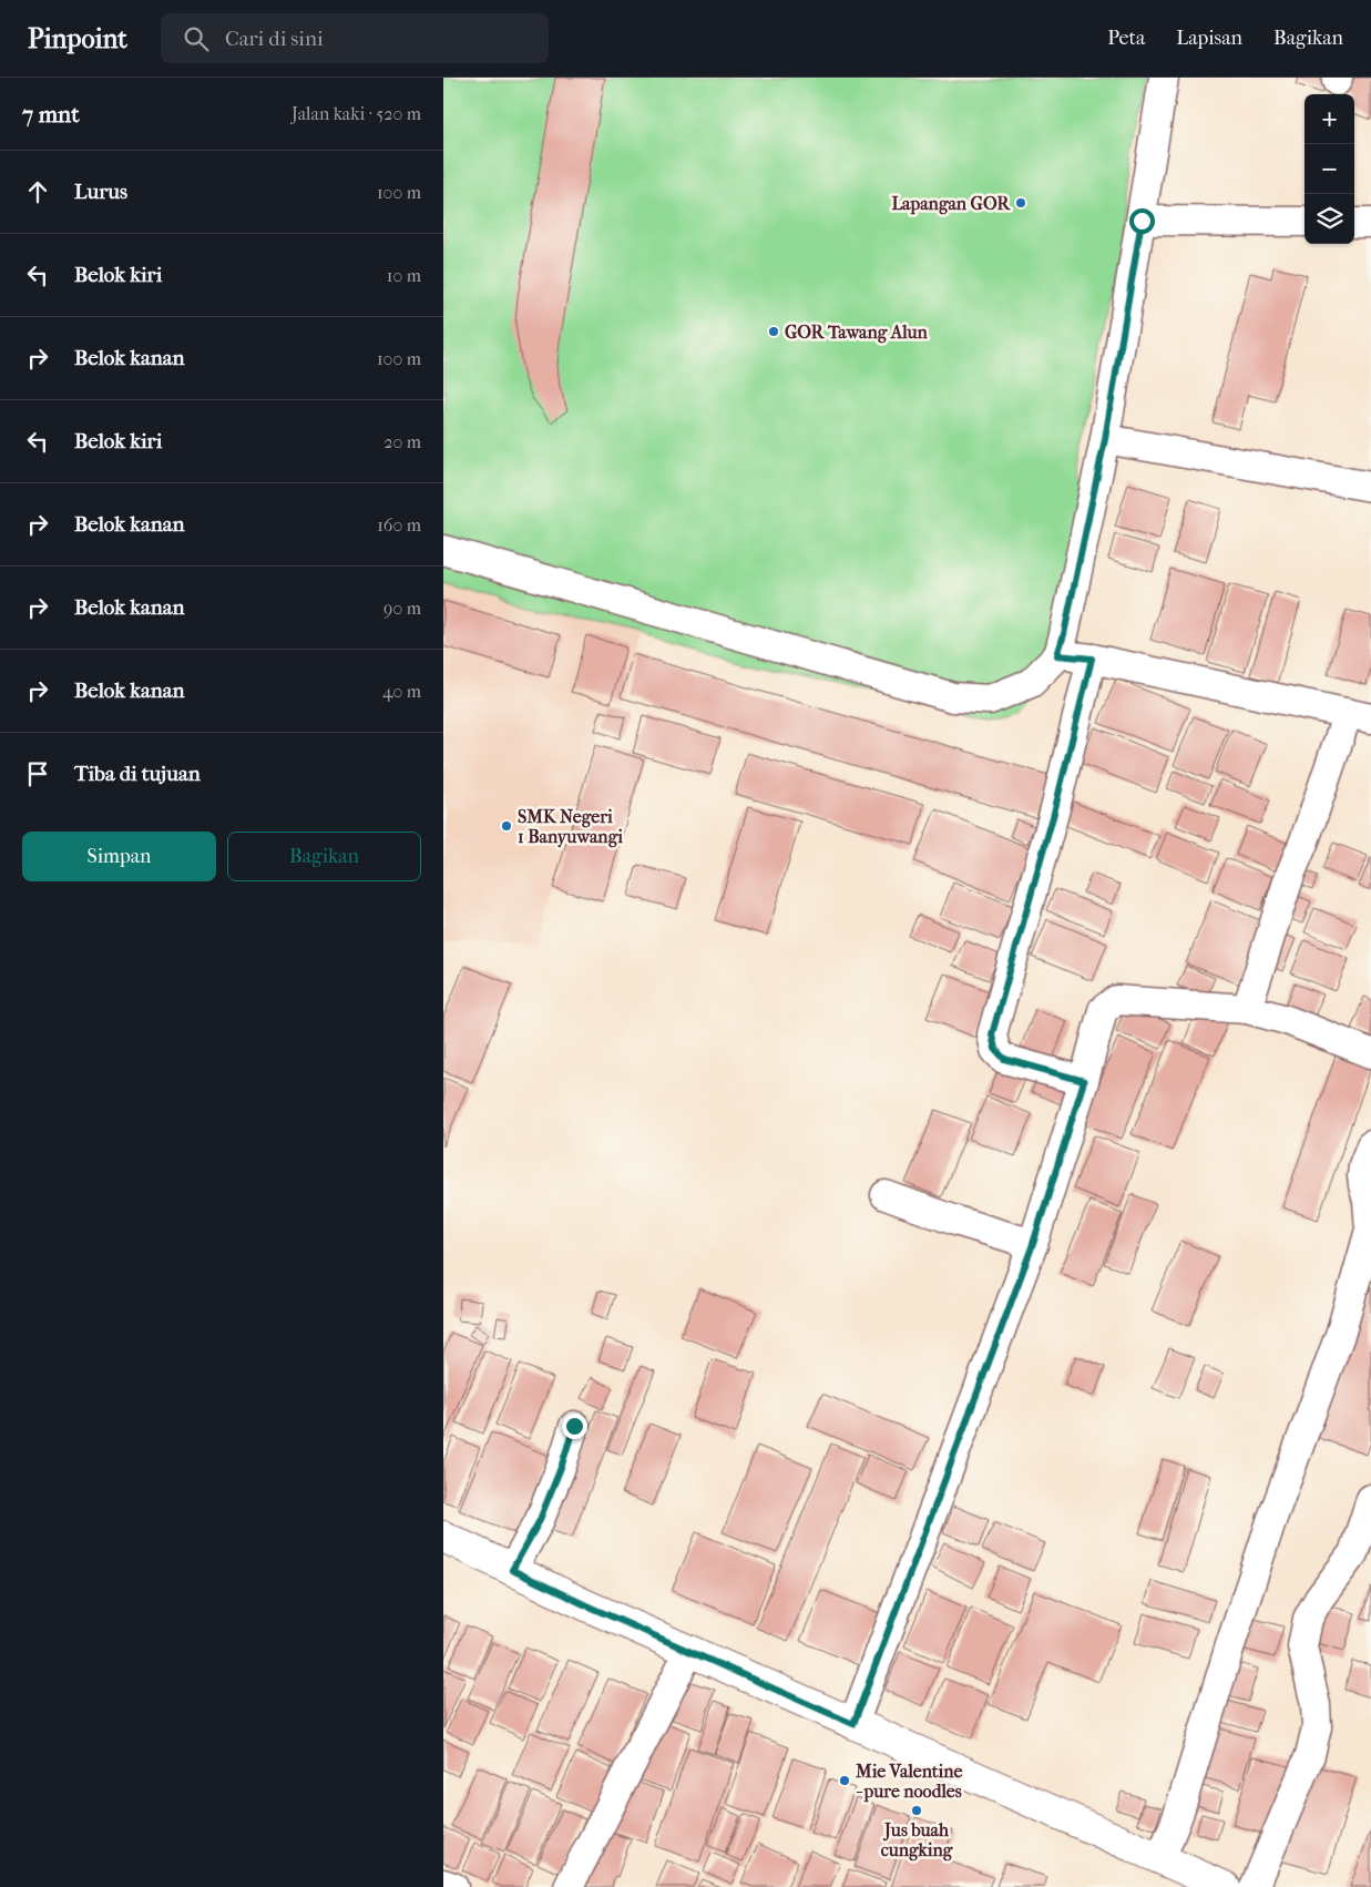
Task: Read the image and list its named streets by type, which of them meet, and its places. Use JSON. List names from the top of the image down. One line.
{"places":["Lapangan GOR","GOR Tawang Alun","SMK Negeri 1 Banyuwangi","Mie Valentine - pure noodles","Jus buah cungking"],"page":{"header":"Pinpoint","search":"Cari di sini","nav":["Peta","Lapisan","Bagikan"],"heading":["7 mnt","Jalan kaki · 520 m"],"map_buttons":["+","−"],"list":[["Lurus","100 m"],["Belok kiri","10 m"],["Belok kanan","100 m"],["Belok kiri","20 m"],["Belok kanan","160 m"],["Belok kanan","90 m"],["Belok kanan","40 m"],"Tiba di tujuan"],"buttons":["Simpan","Bagikan"]}}
